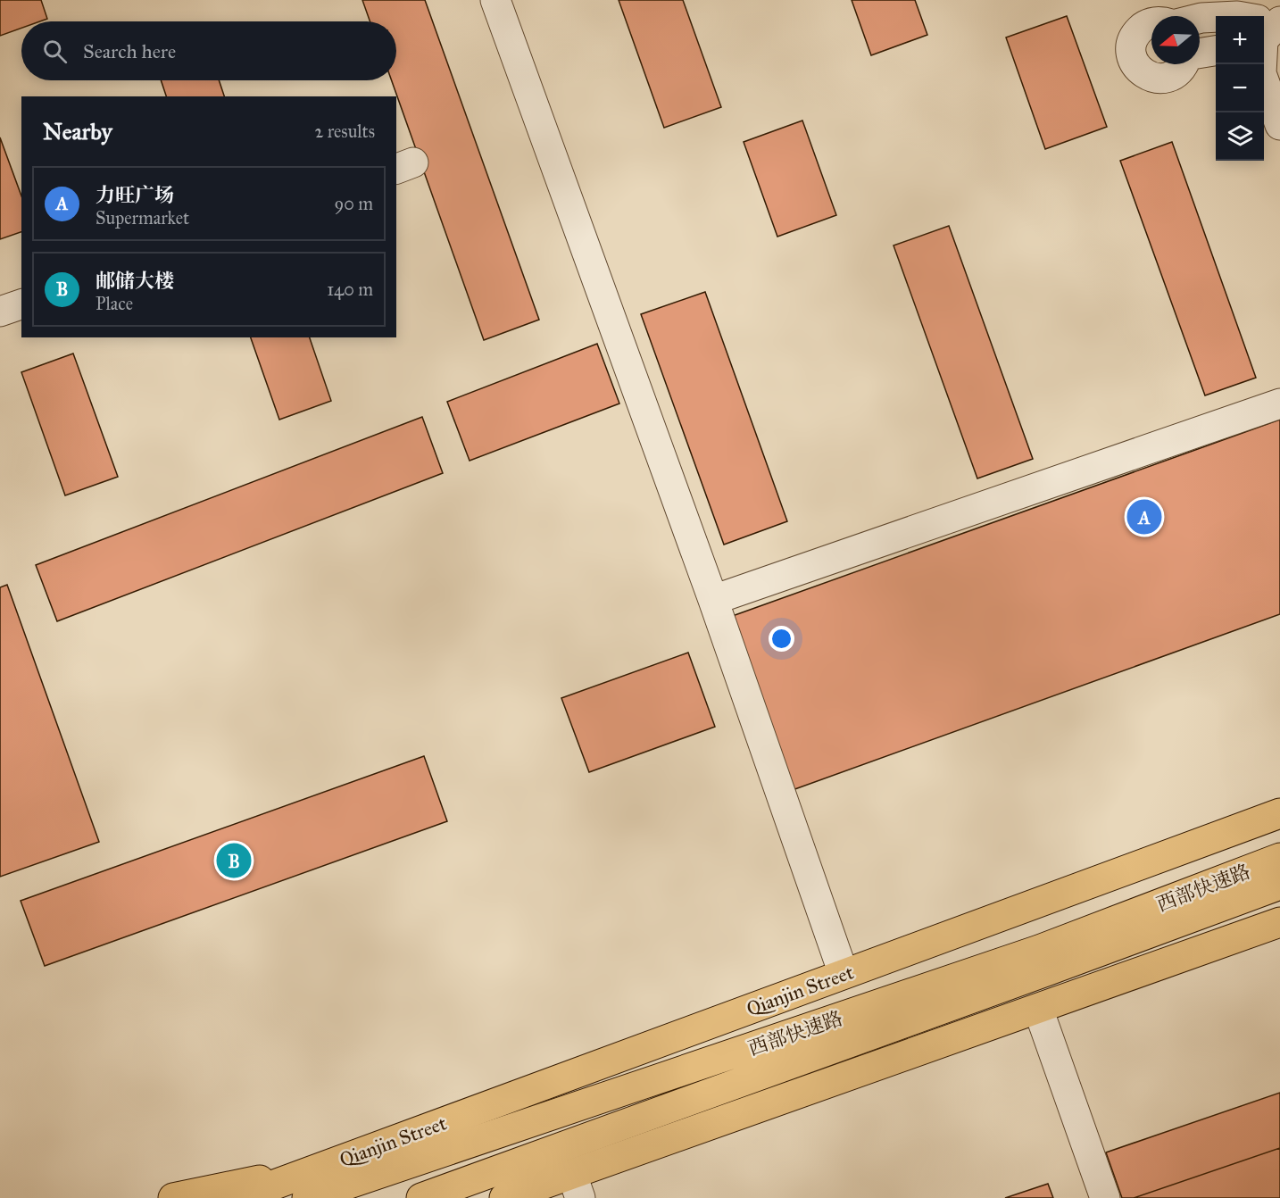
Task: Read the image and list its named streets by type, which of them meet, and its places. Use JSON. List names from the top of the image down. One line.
{"streets":{"main road":["西部快速路","Qianjin Street"]},"north":"left","page":{"map_buttons":["+","−"],"search":"Search here","heading":["Nearby","2 results"],"list":[{"mark":"A","name":"力旺广场","note":"Supermarket","value":"90 m"},{"mark":"B","name":"邮储大楼","note":"Place","value":"140 m"}],"pins":["A","B"]}}
